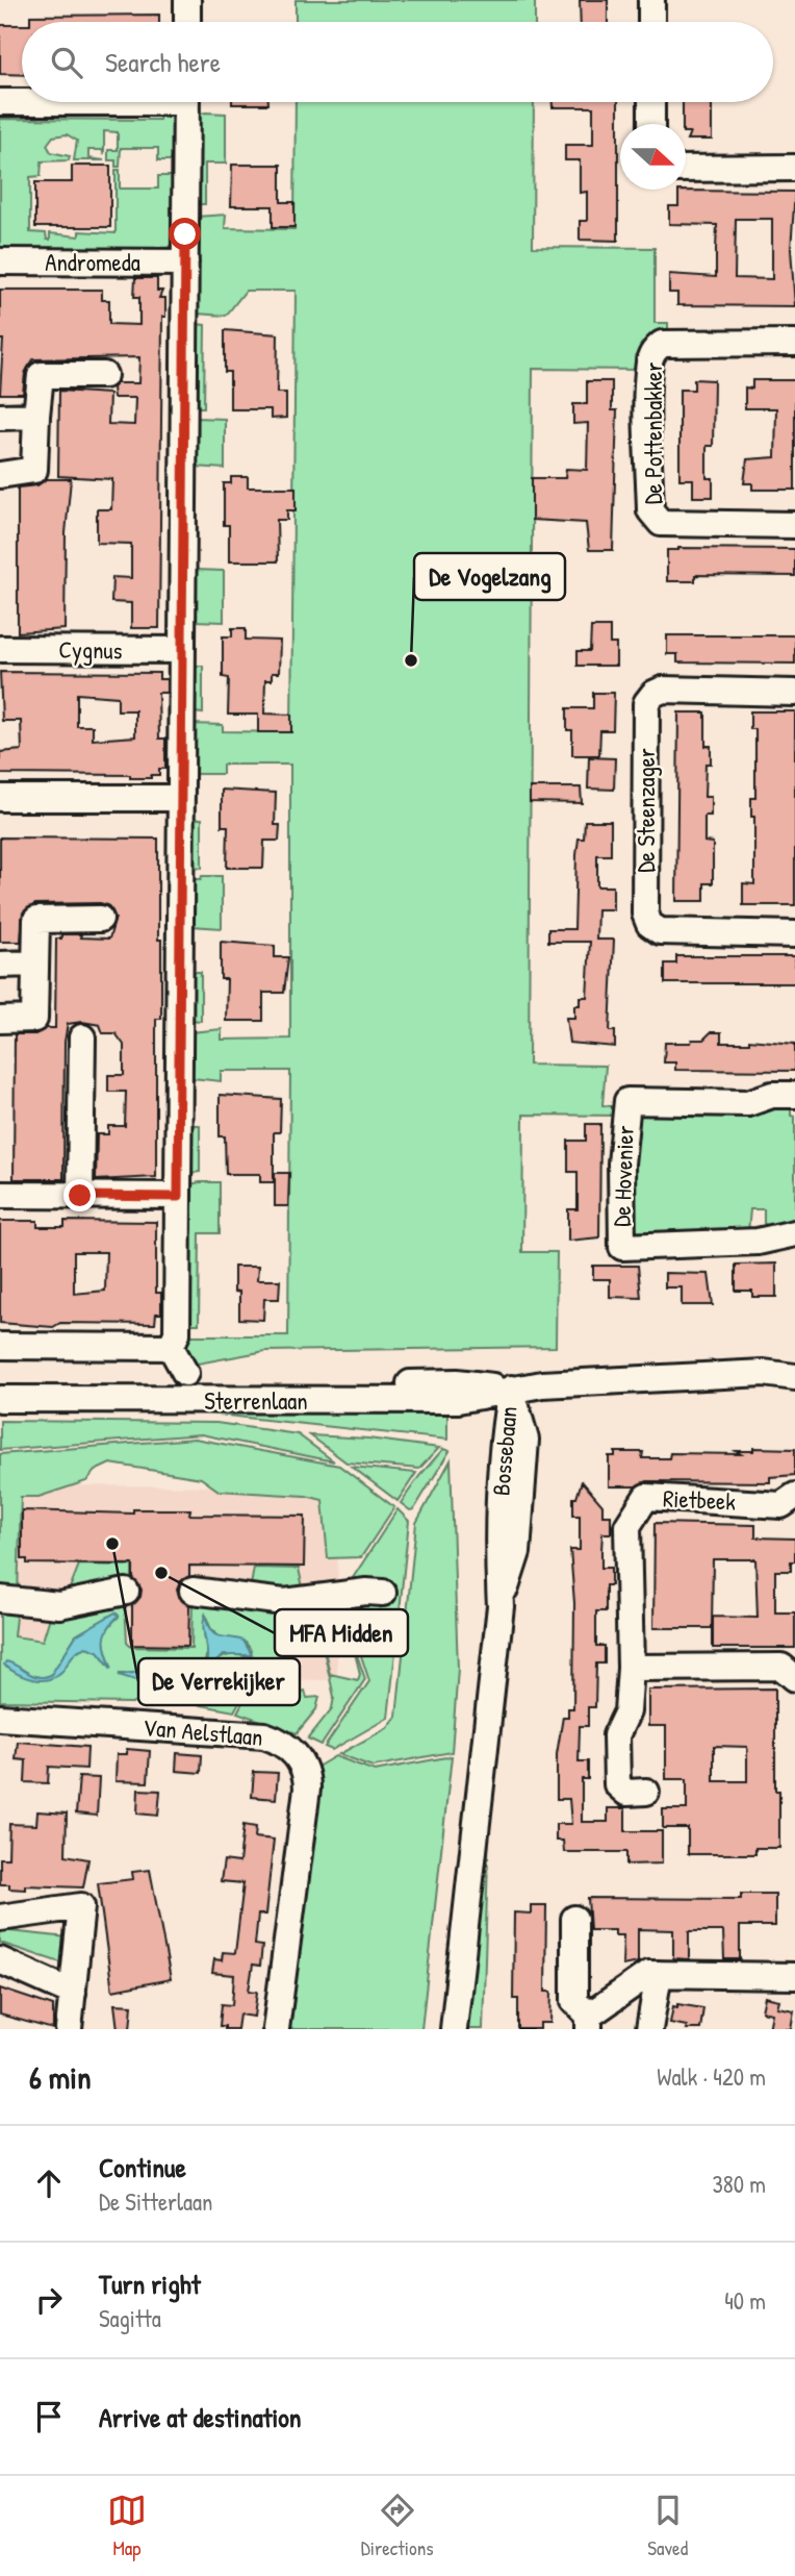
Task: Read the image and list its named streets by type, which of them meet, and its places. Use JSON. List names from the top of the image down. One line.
{"streets":{"street":["Andromeda","De Pottenbakker","Cygnus","De Steenzager","De Hovenier","Sterrenlaan","Bossebaan","Rietbeek","Van Aelstlaan"]},"crossings":[["Sterrenlaan","Bossebaan"]],"places":["De Vogelzang","De Verrekijker","MFA Midden"],"north":"right","page":{"search":"Search here","heading":["6 min","Walk · 420 m"],"list":[["Continue","De Sitterlaan","380 m"],["Turn right","Sagitta","40 m"],"Arrive at destination"],"nav":["Map","Directions","Saved"]}}
